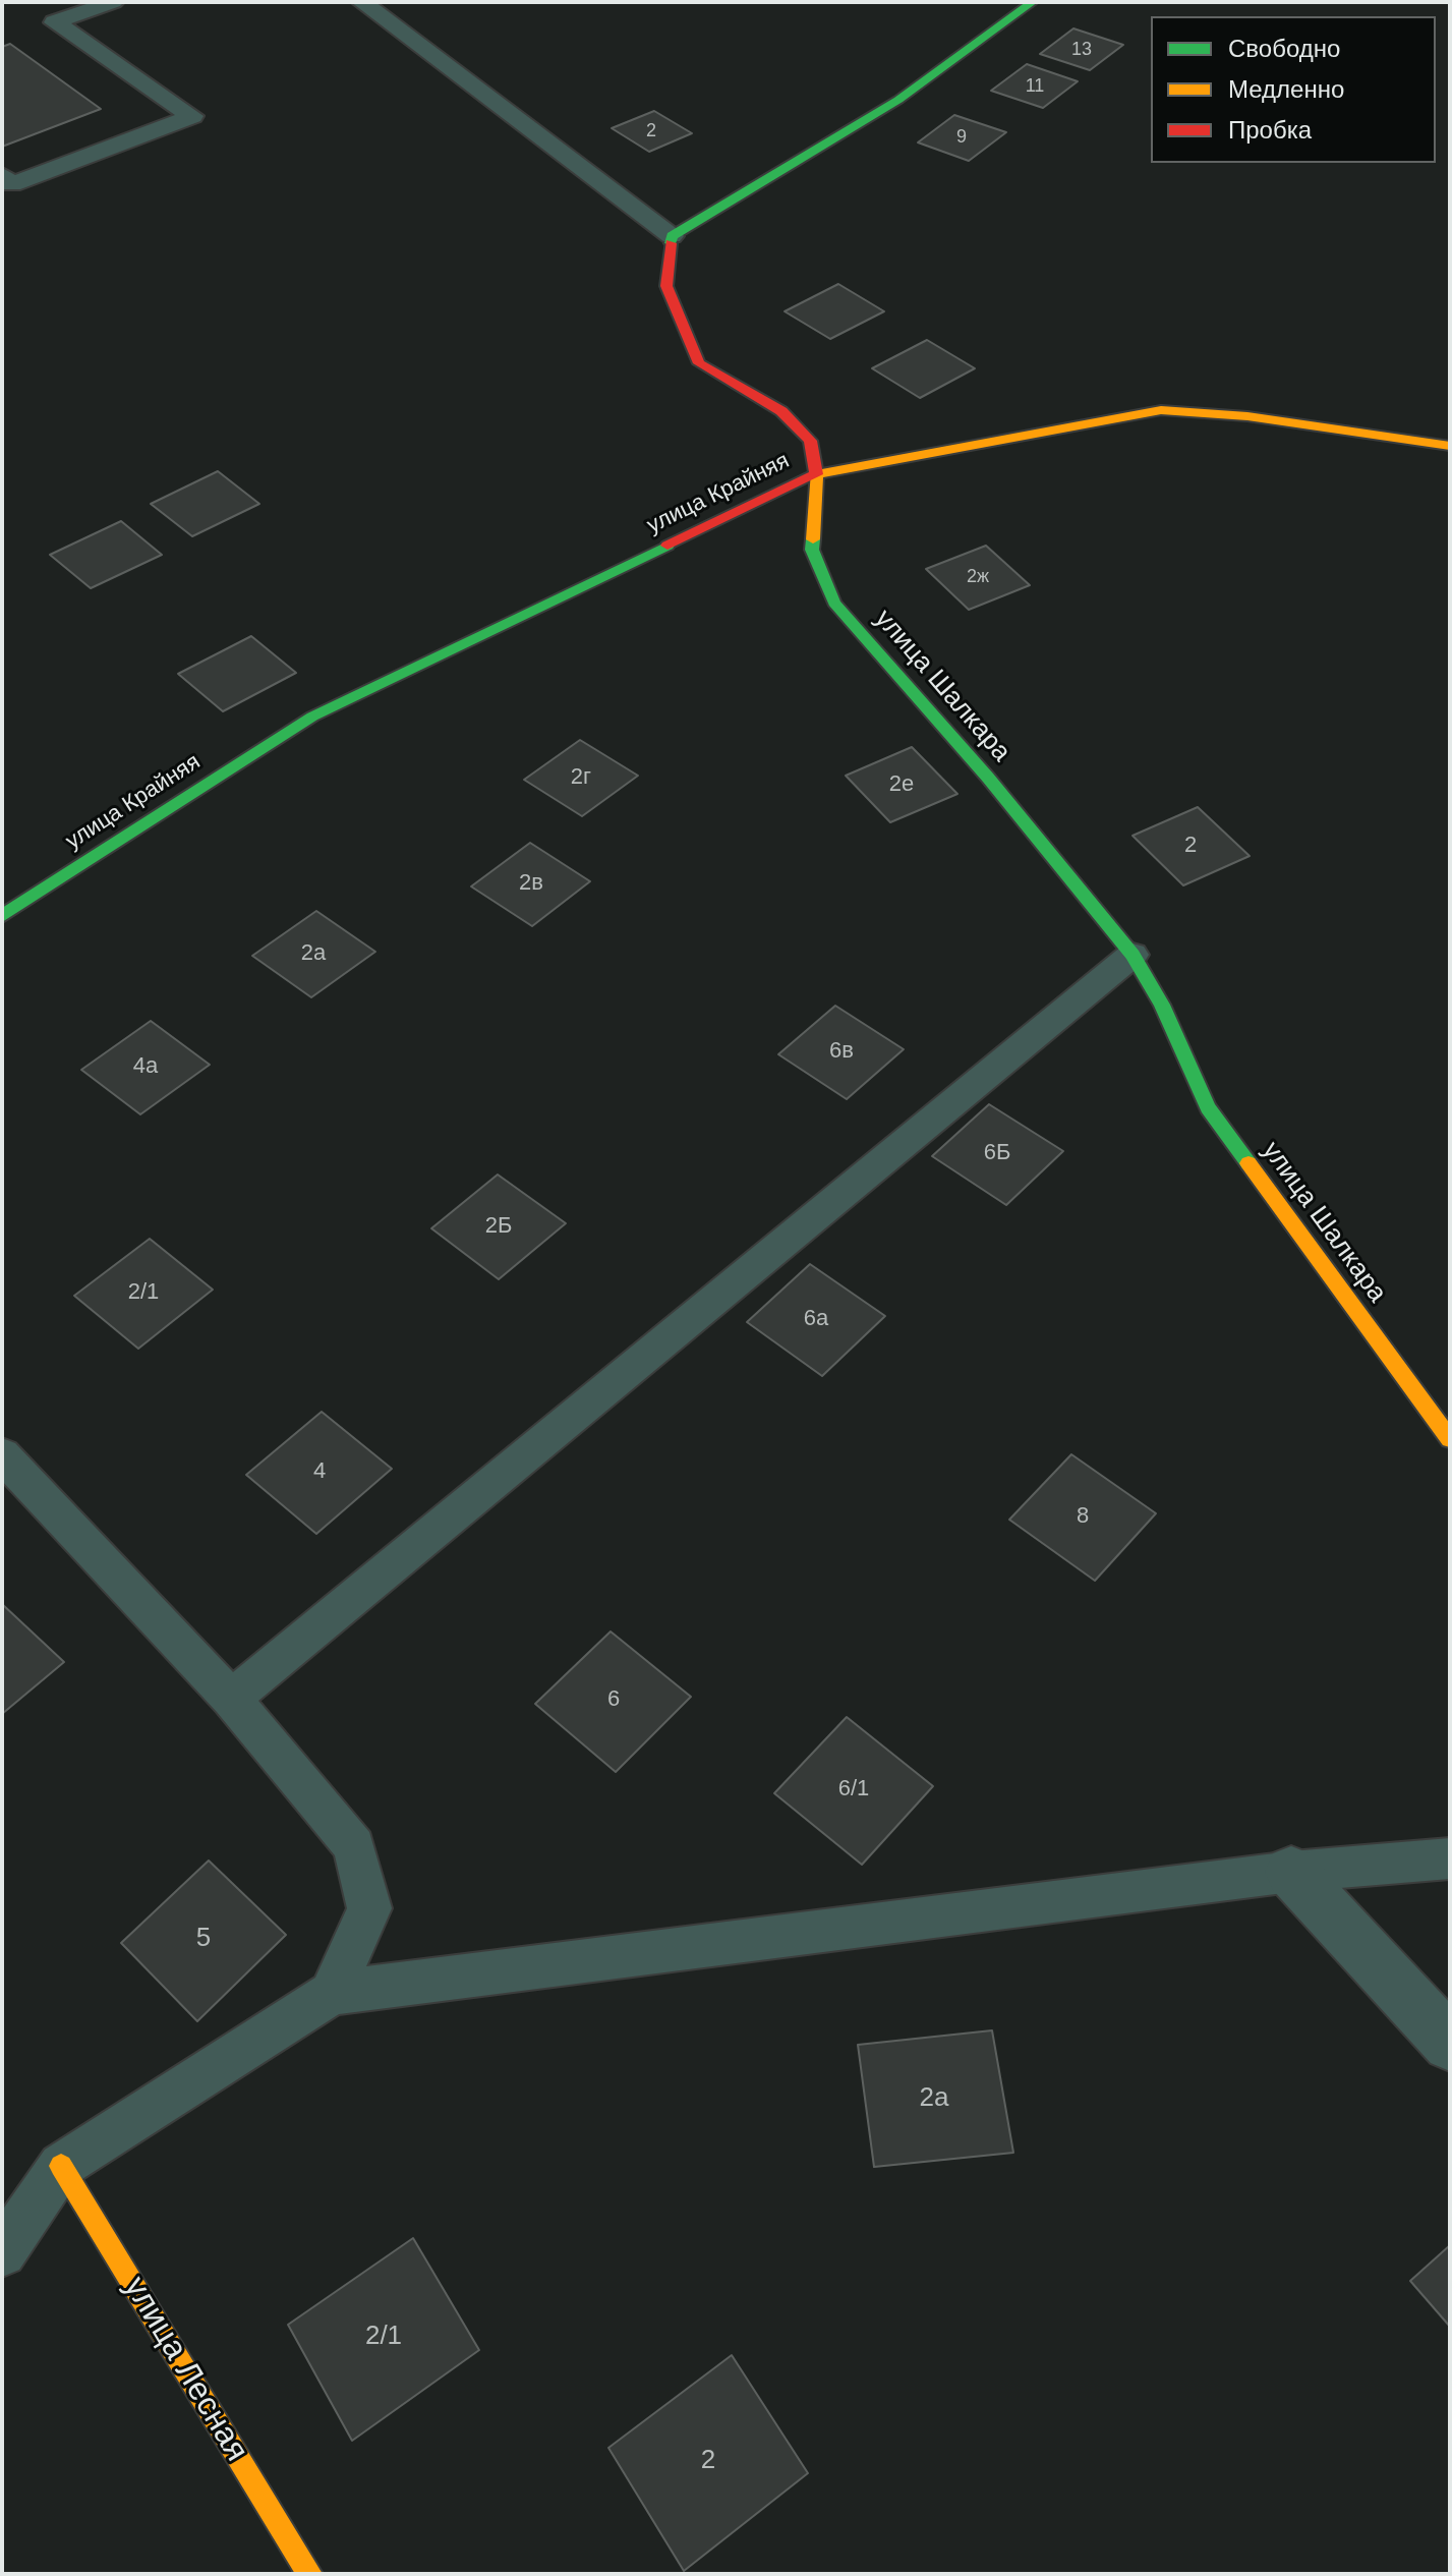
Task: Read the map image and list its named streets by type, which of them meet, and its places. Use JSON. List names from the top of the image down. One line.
{"streets":{"street":["улица Крайняя","улица Шалкара","улица Лесная"]},"crossings":[["улица Крайняя","улица Шалкара"]],"house_numbers":["13","11","2","9","2ж","2г","2е","2","2в","2а","6в","4а","6Б","2Б","2/1","6а","4","8","6","6/1","5","2а","2/1","2"],"legend":["Свободно","Медленно","Пробка"]}
